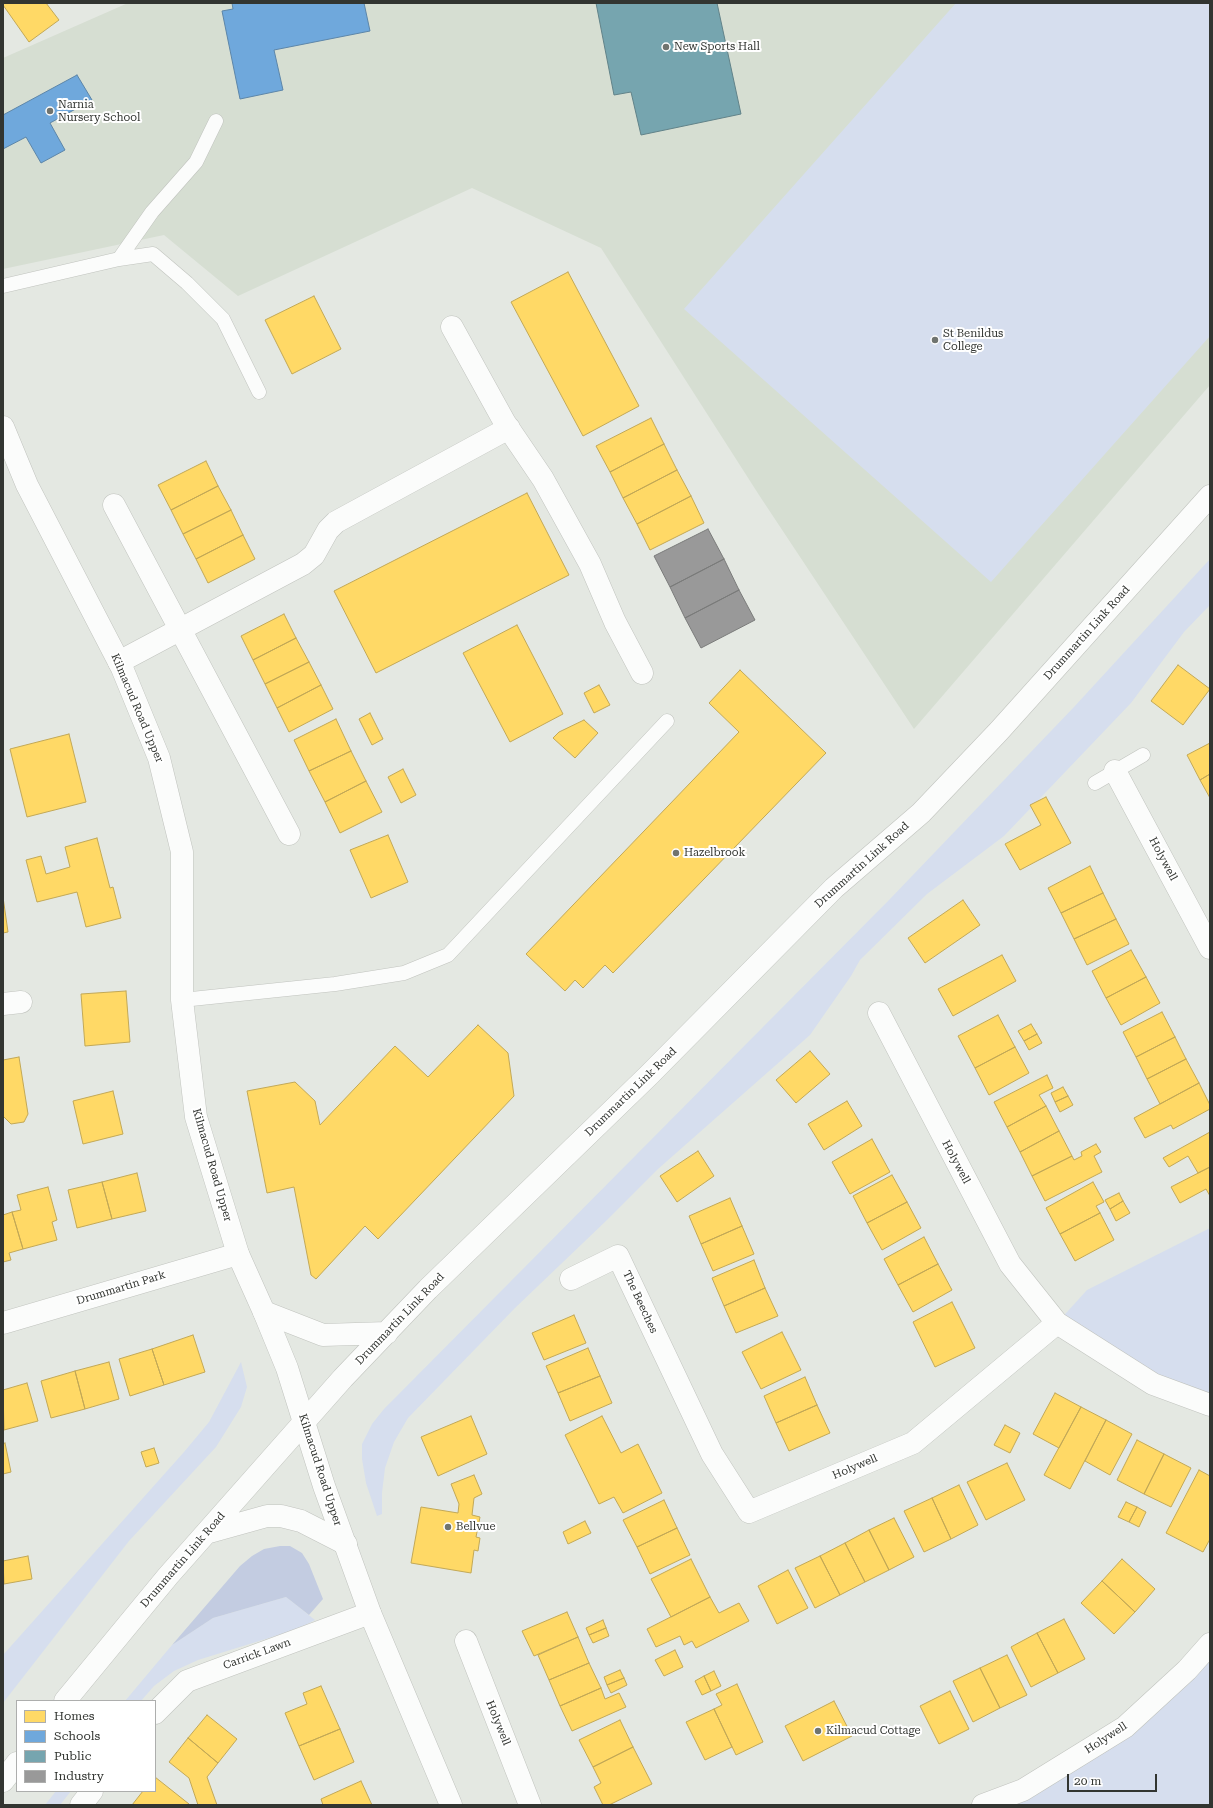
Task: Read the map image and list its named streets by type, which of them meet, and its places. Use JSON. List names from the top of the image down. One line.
{"streets":{"street":["Drummartin Link Road","Kilmacud Road Upper","Holywell","Drummartin Park","The Beeches","Carrick Lawn"]},"crossings":[["Drummartin Link Road","Kilmacud Road Upper"],["Kilmacud Road Upper","Drummartin Park"],["Kilmacud Road Upper","Carrick Lawn"],["Holywell","The Beeches"]],"places":["New Sports Hall","Narnia Nursery School","St Benildus College","Hazelbrook","Bellvue","Kilmacud Cottage"],"legend":["Homes","Schools","Public","Industry"],"scale_bar":"20 m"}
